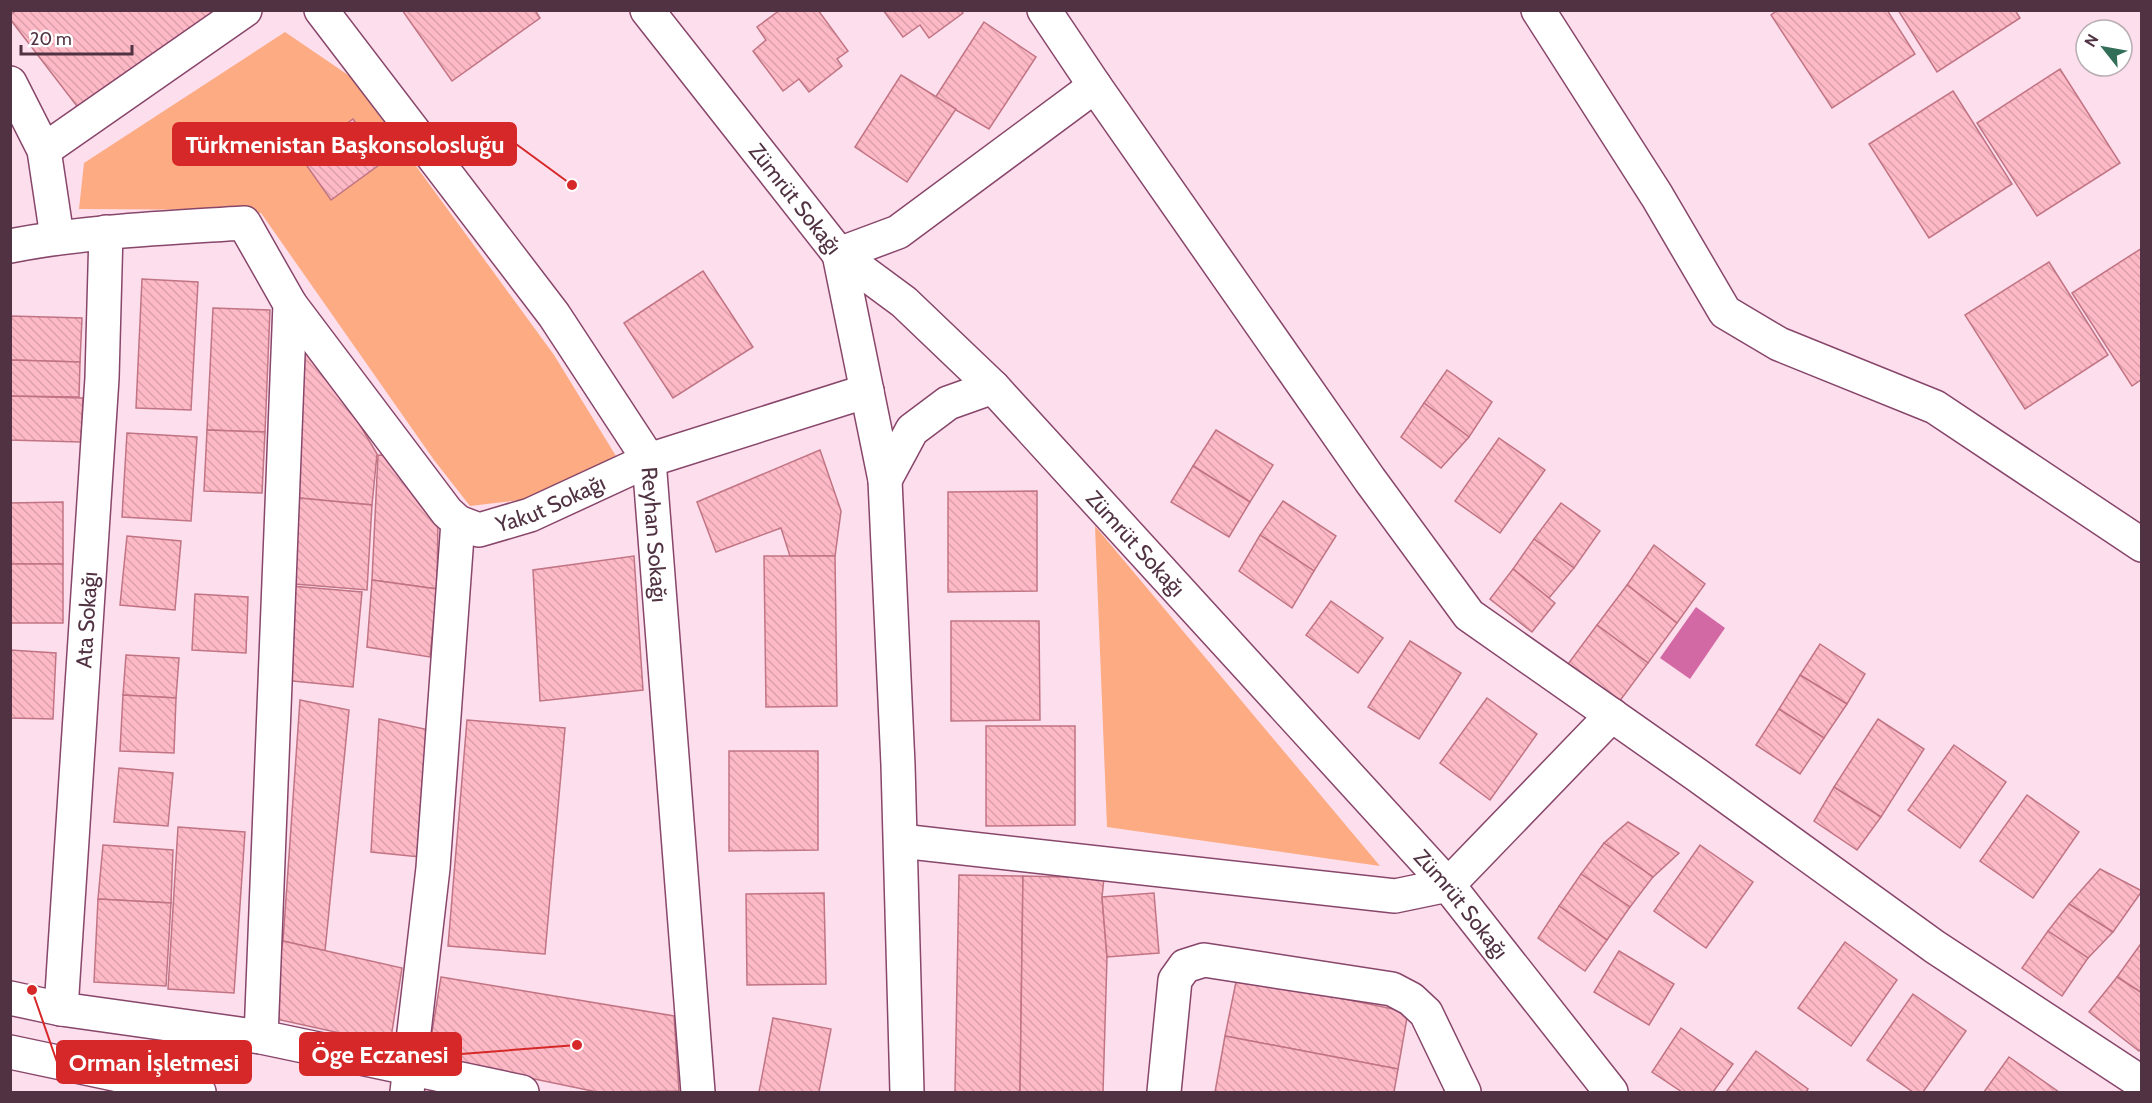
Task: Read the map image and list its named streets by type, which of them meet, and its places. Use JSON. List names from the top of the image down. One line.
{"streets":{"street":["Zümrüt Sokağı","Yakut Sokağı","Reyhan Sokağı","Ata Sokağı"]},"crossings":[["Yakut Sokağı","Reyhan Sokağı"]],"places":["Türkmenistan Başkonsolosluğu","Orman İşletmesi","Öge Eczanesi"],"scale_bar":"20 m","north":"top left"}
